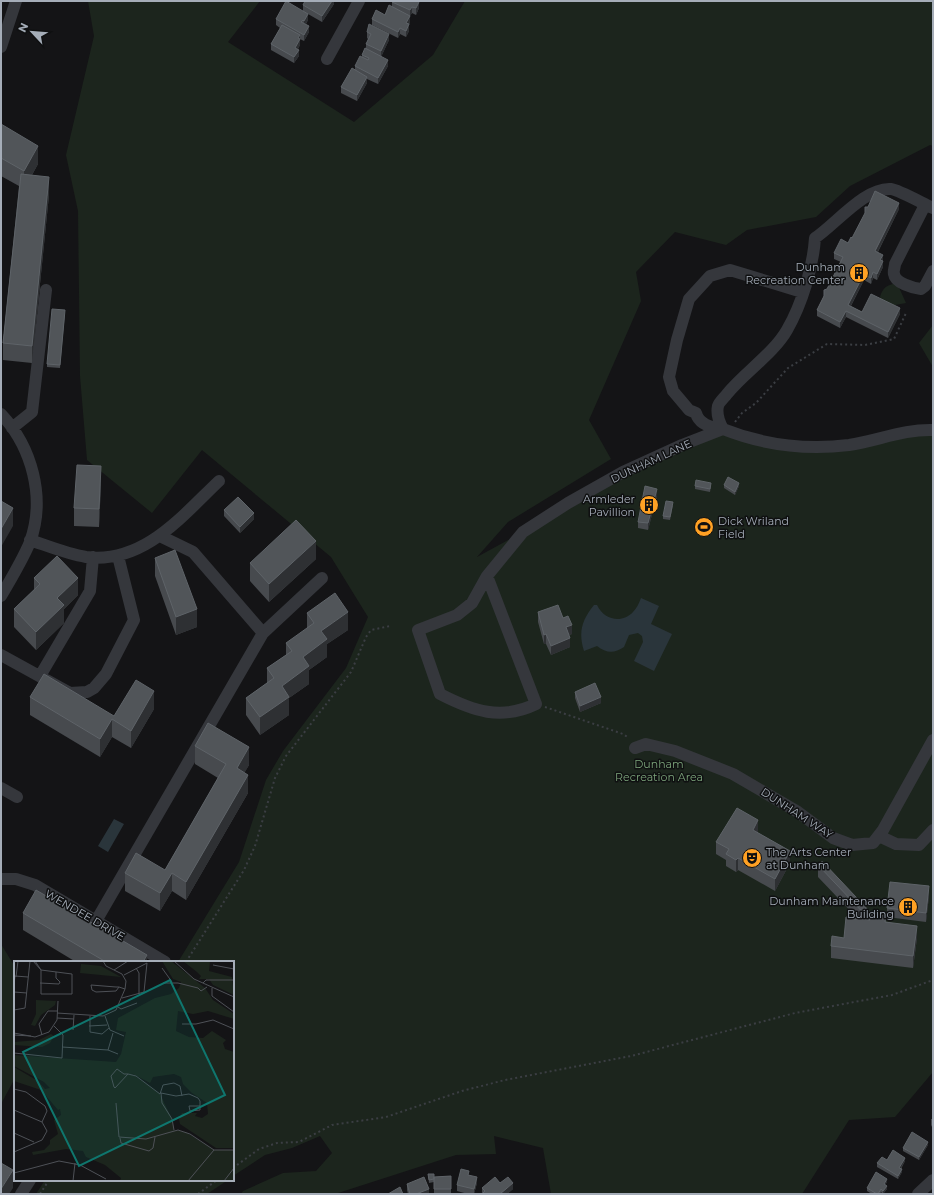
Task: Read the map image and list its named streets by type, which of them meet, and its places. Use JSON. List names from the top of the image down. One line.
{"streets":{"street":["DUNHAM LANE","DUNHAM WAY","WENDEE DRIVE"]},"parks":["Dunham Recreation Area"],"places":{"building":["Dunham Recreation Center","Armleder Pavillion","Dunham Maintenance Building"],"sports":["Dick Wriland Field"],"theatre":["The Arts Center at Dunham"]},"north":"top left"}
